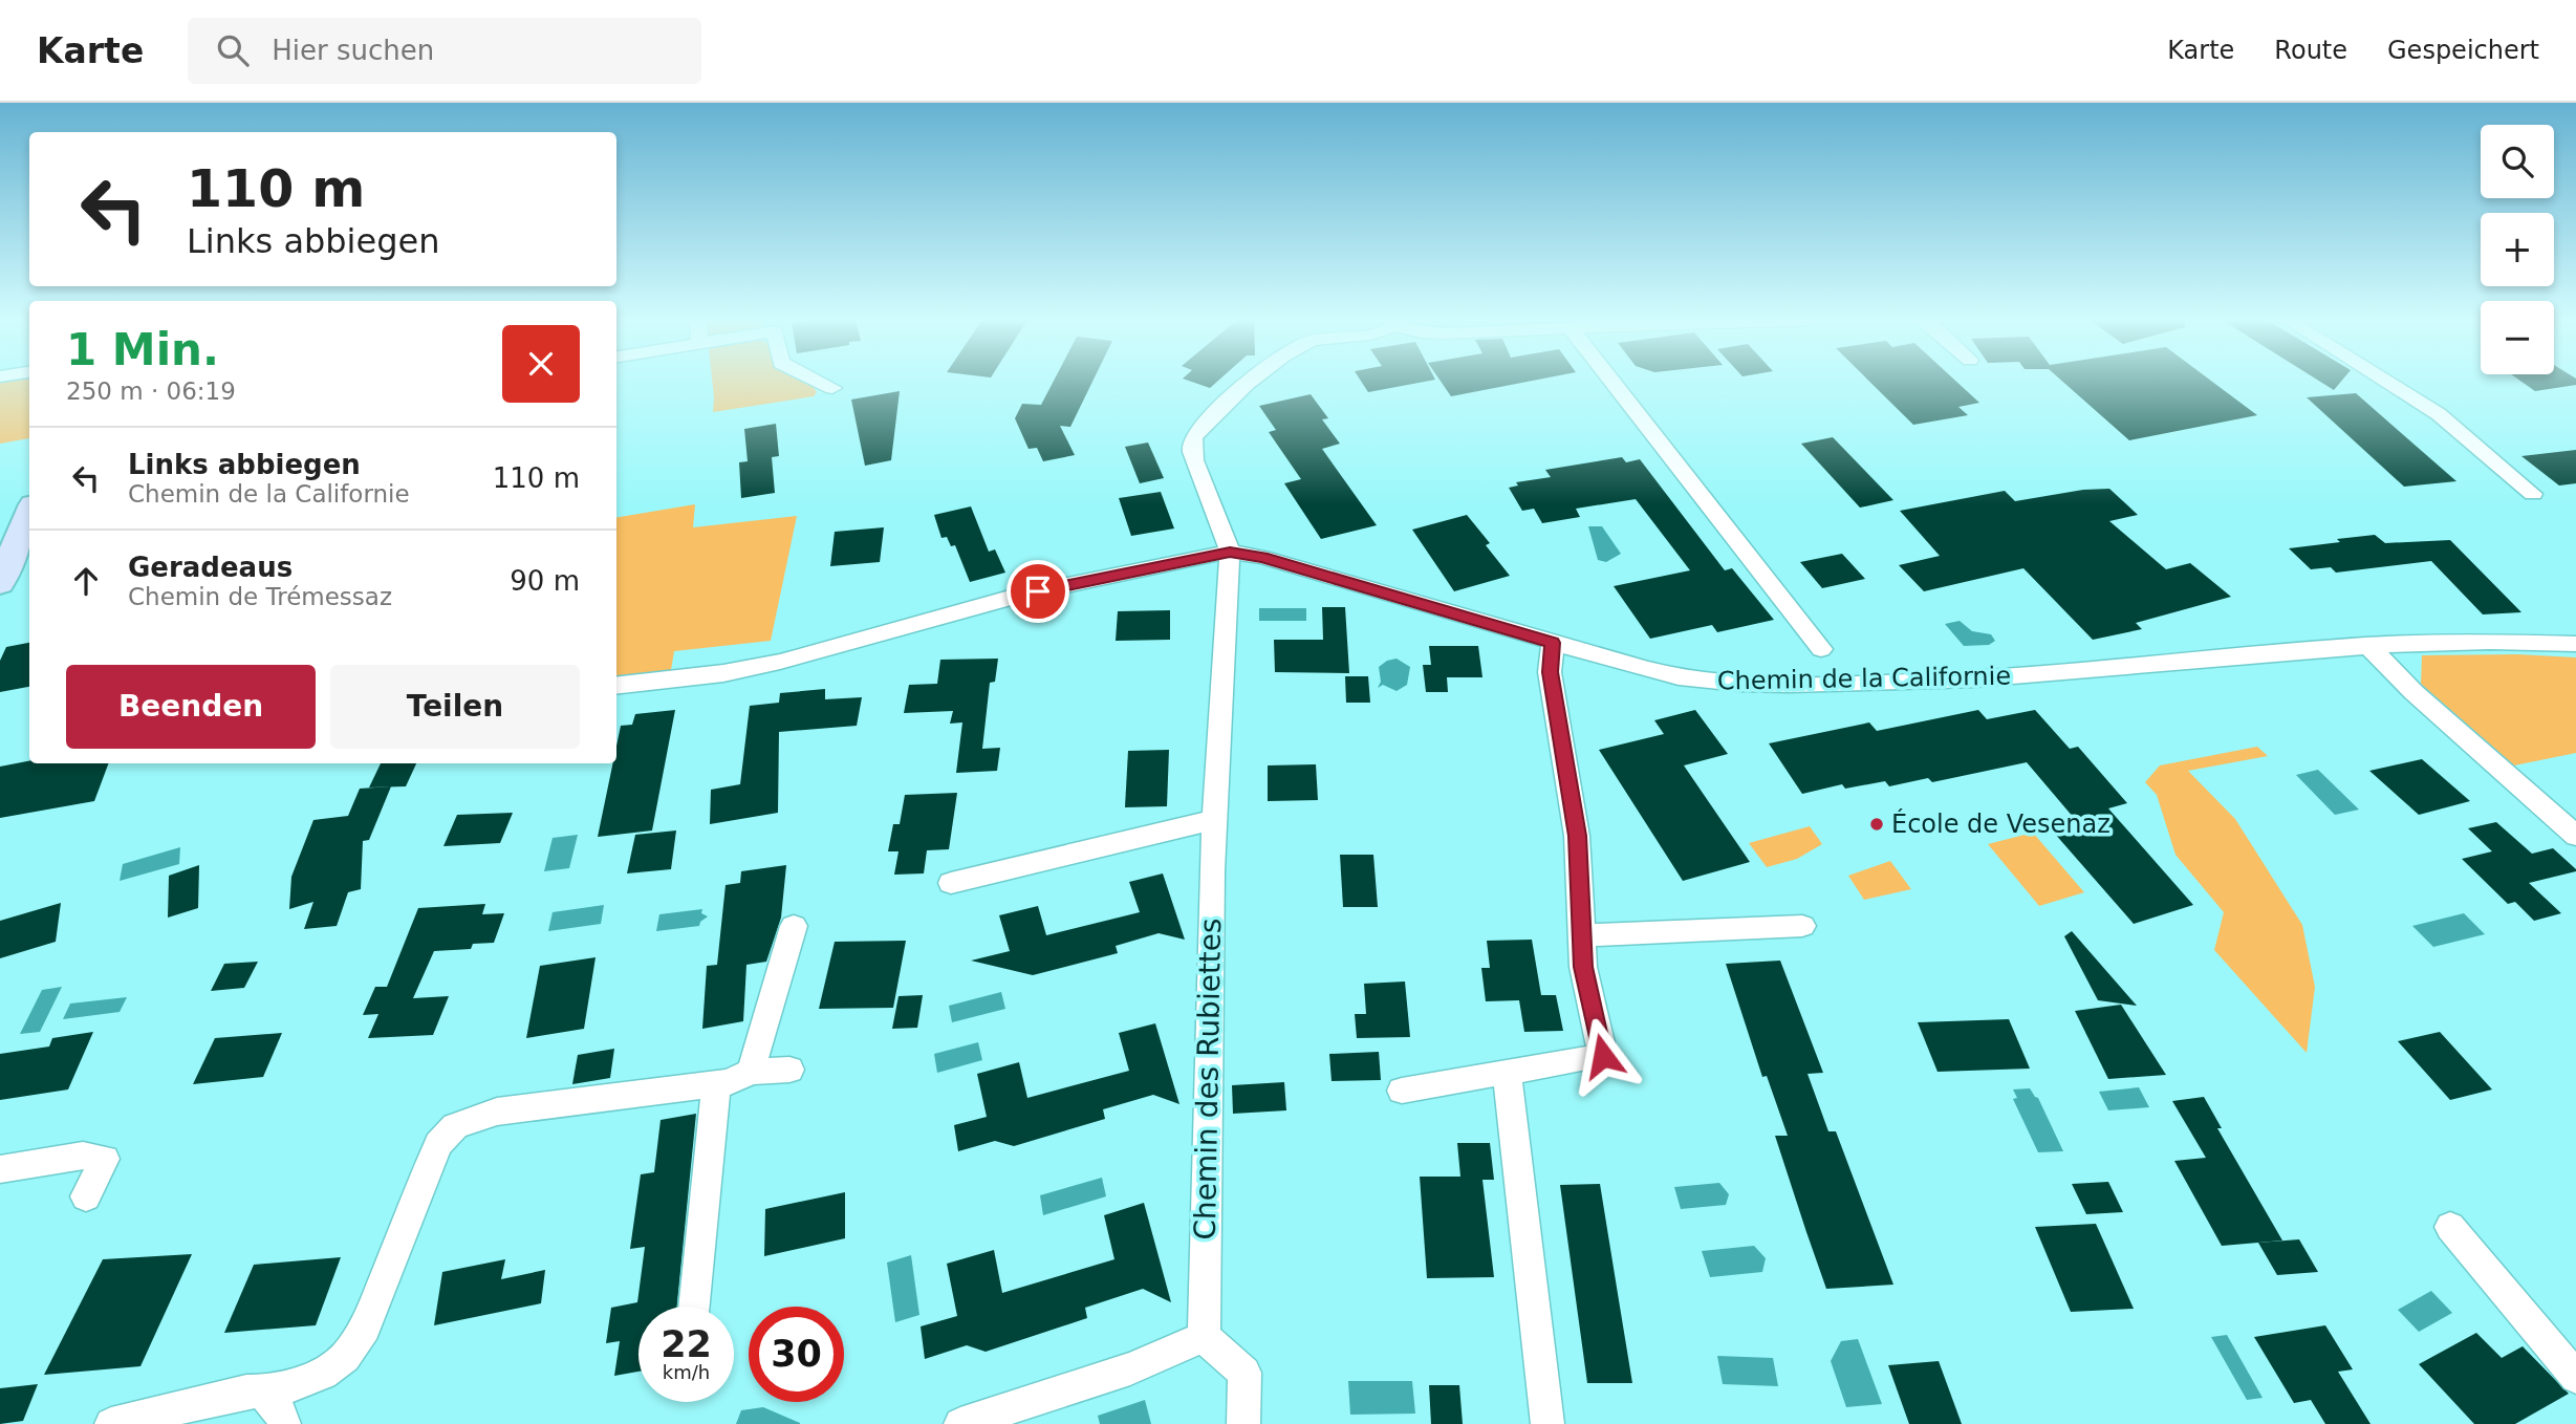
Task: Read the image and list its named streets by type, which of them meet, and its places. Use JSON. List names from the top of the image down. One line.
{"streets":{"street":["Chemin de la Californie","Chemin des Rubiettes"]},"crossings":[["Chemin de la Californie","Chemin des Rubiettes"]],"places":["École de Vesenaz"],"page":{"header":"Karte","search":"Hier suchen","nav":["Karte","Route","Gespeichert"],"map_buttons":["+","−"],"turn":["110 m","Links abbiegen"],"heading":["1 Min.","250 m · 06:19"],"list":[{"name":"Links abbiegen","note":"Chemin de la Californie","value":"110 m"},{"name":"Geradeaus","note":"Chemin de Trémessaz","value":"90 m"}],"buttons":["Beenden","Teilen"],"speed":"22 km/h","limit":"30"}}
